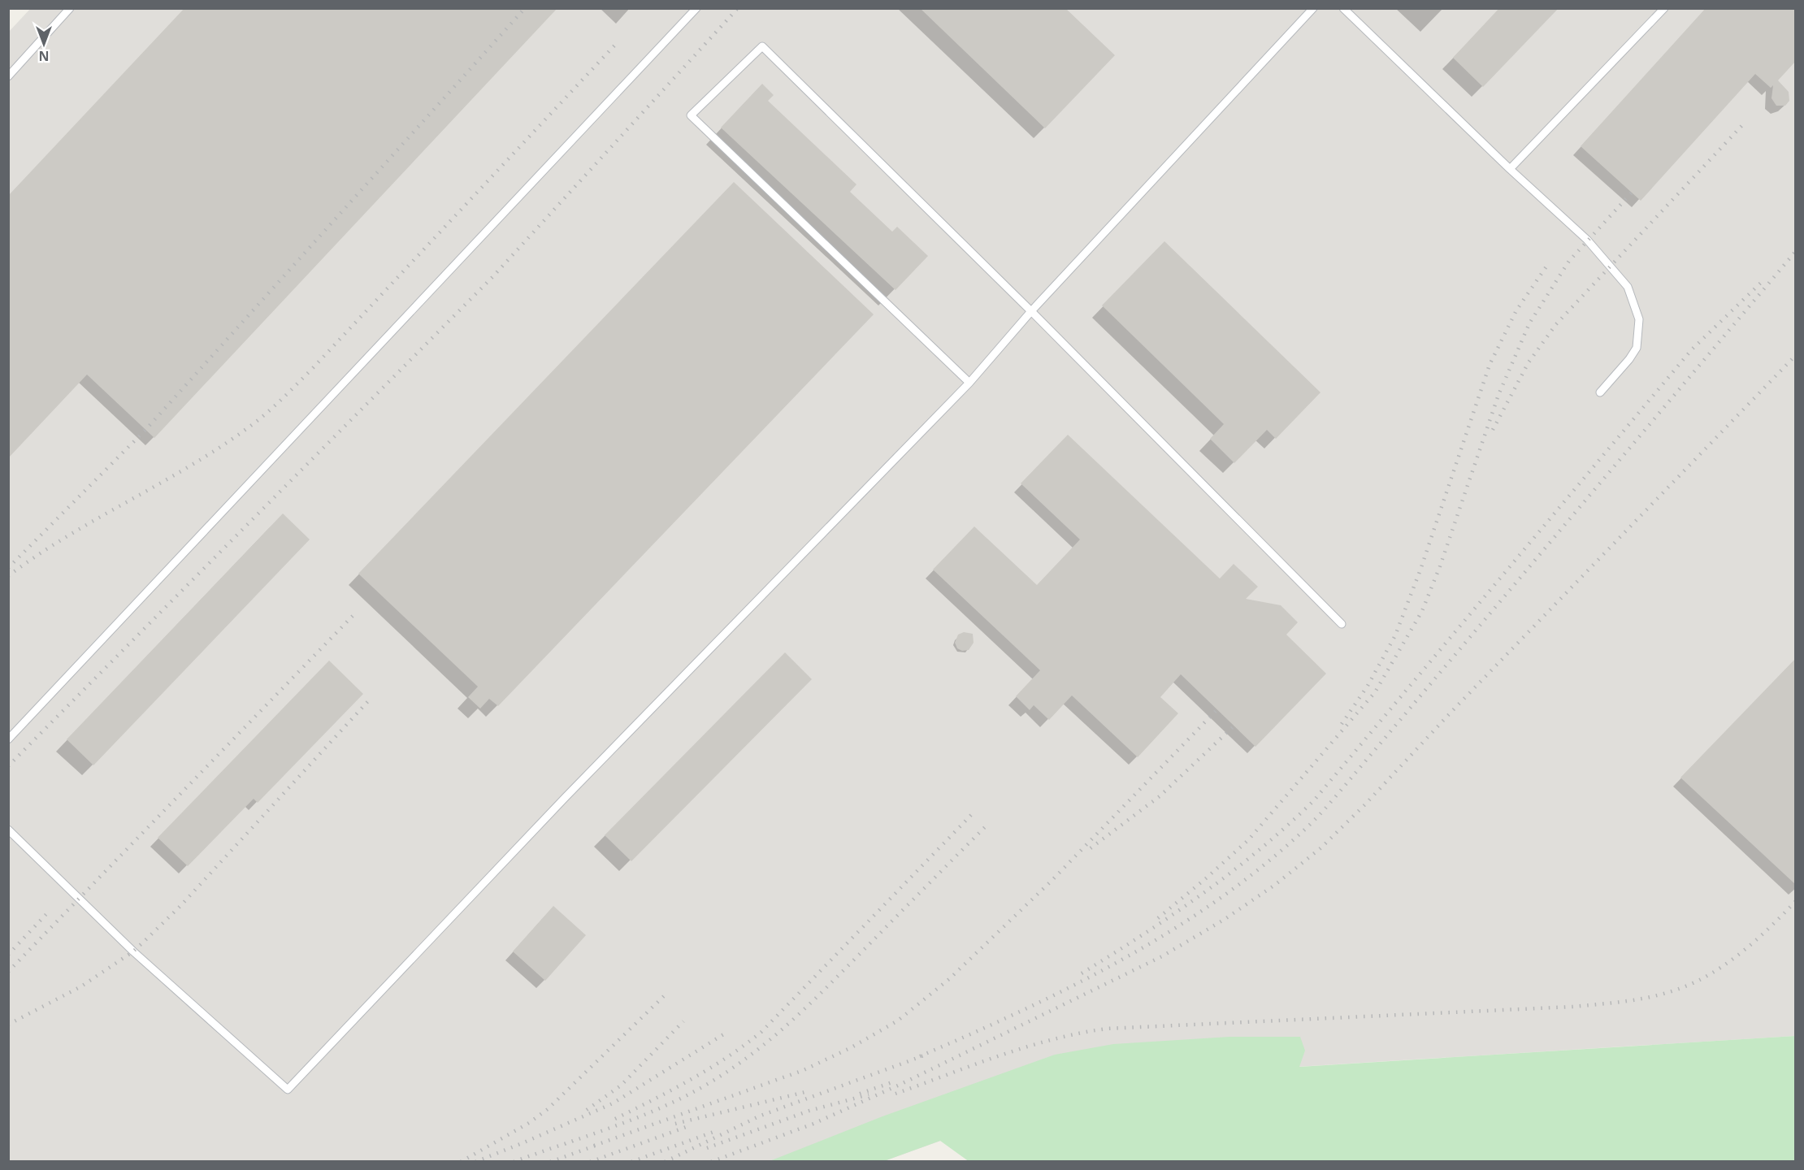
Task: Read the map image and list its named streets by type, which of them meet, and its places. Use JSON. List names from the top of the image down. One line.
{"north":"bottom"}
